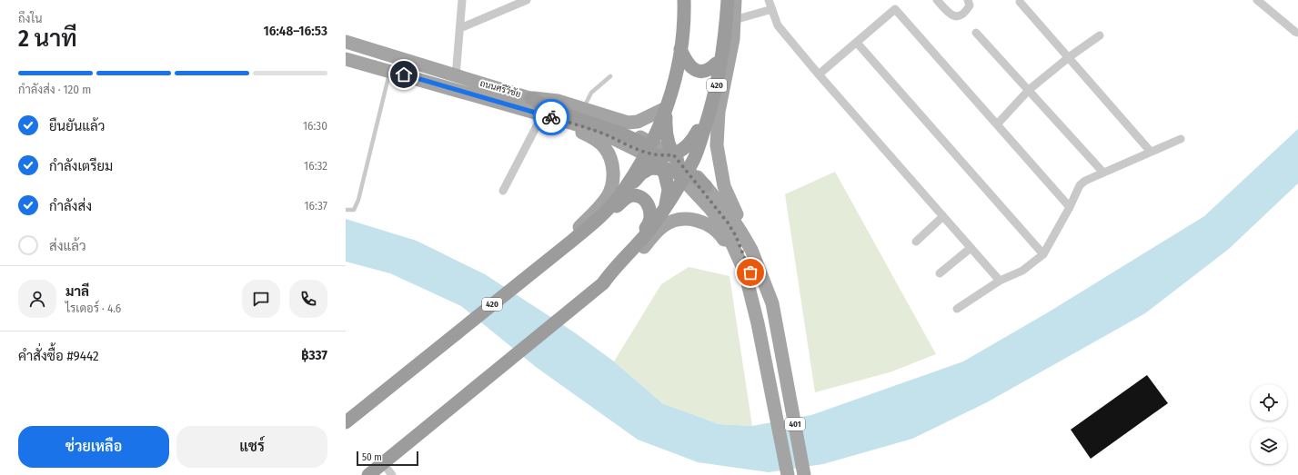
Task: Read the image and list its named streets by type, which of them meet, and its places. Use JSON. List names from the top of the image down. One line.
{"streets":{"highway":["420"],"main road":["ถนนศรีวิชัย","401"]},"crossings":[["420","401"]],"scale_bar":"50 m","page":{"heading":["2 นาที","ถึงใน","16:48–16:53"],"panel":["มาลี","ไรเดอร์ · 4.6","คำสั่งซื้อ #9442","฿337"],"bar":"กำลังส่ง · 120 m","list":[["ยืนยันแล้ว","16:30"],["กำลังเตรียม","16:32"],["กำลังส่ง","16:37"],"ส่งแล้ว"],"buttons":["ช่วยเหลือ","แชร์"],"scale":"50 m"}}
